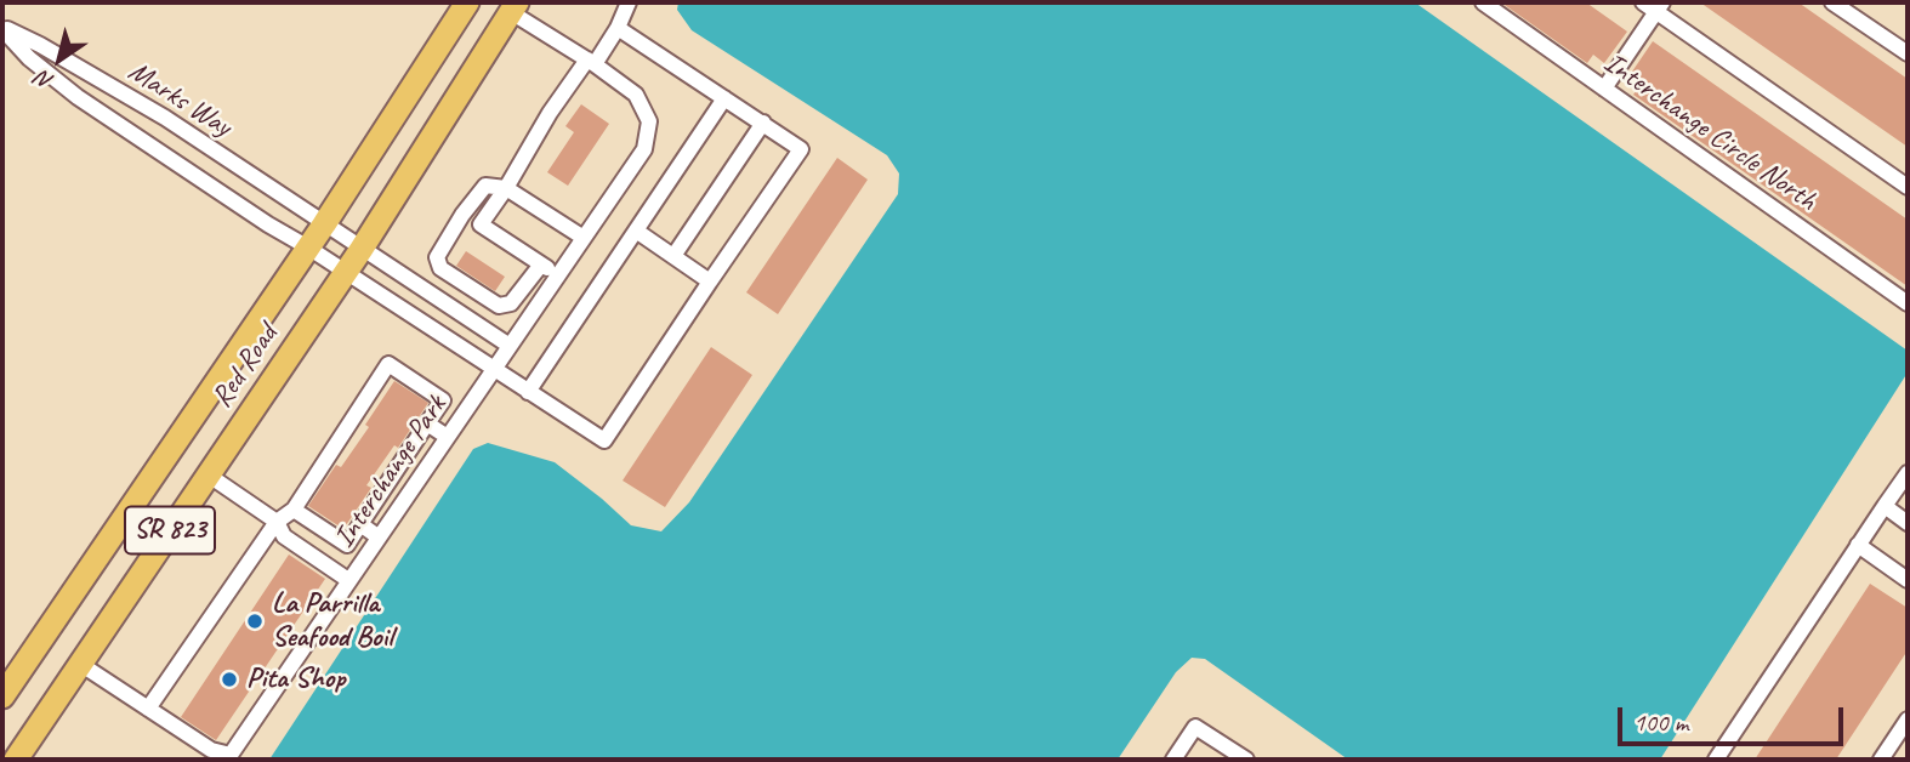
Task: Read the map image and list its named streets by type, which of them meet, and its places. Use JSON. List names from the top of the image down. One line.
{"streets":{"highway":["Red Road","SR 823"],"street":["Marks Way","Interchange Circle North","Interchange Park"]},"crossings":[["Marks Way","Red Road"],["Red Road","Interchange Park"]],"places":["La Parrilla Seafood Boil","Pita Shop"],"scale_bar":"100 m","north":"bottom left"}
